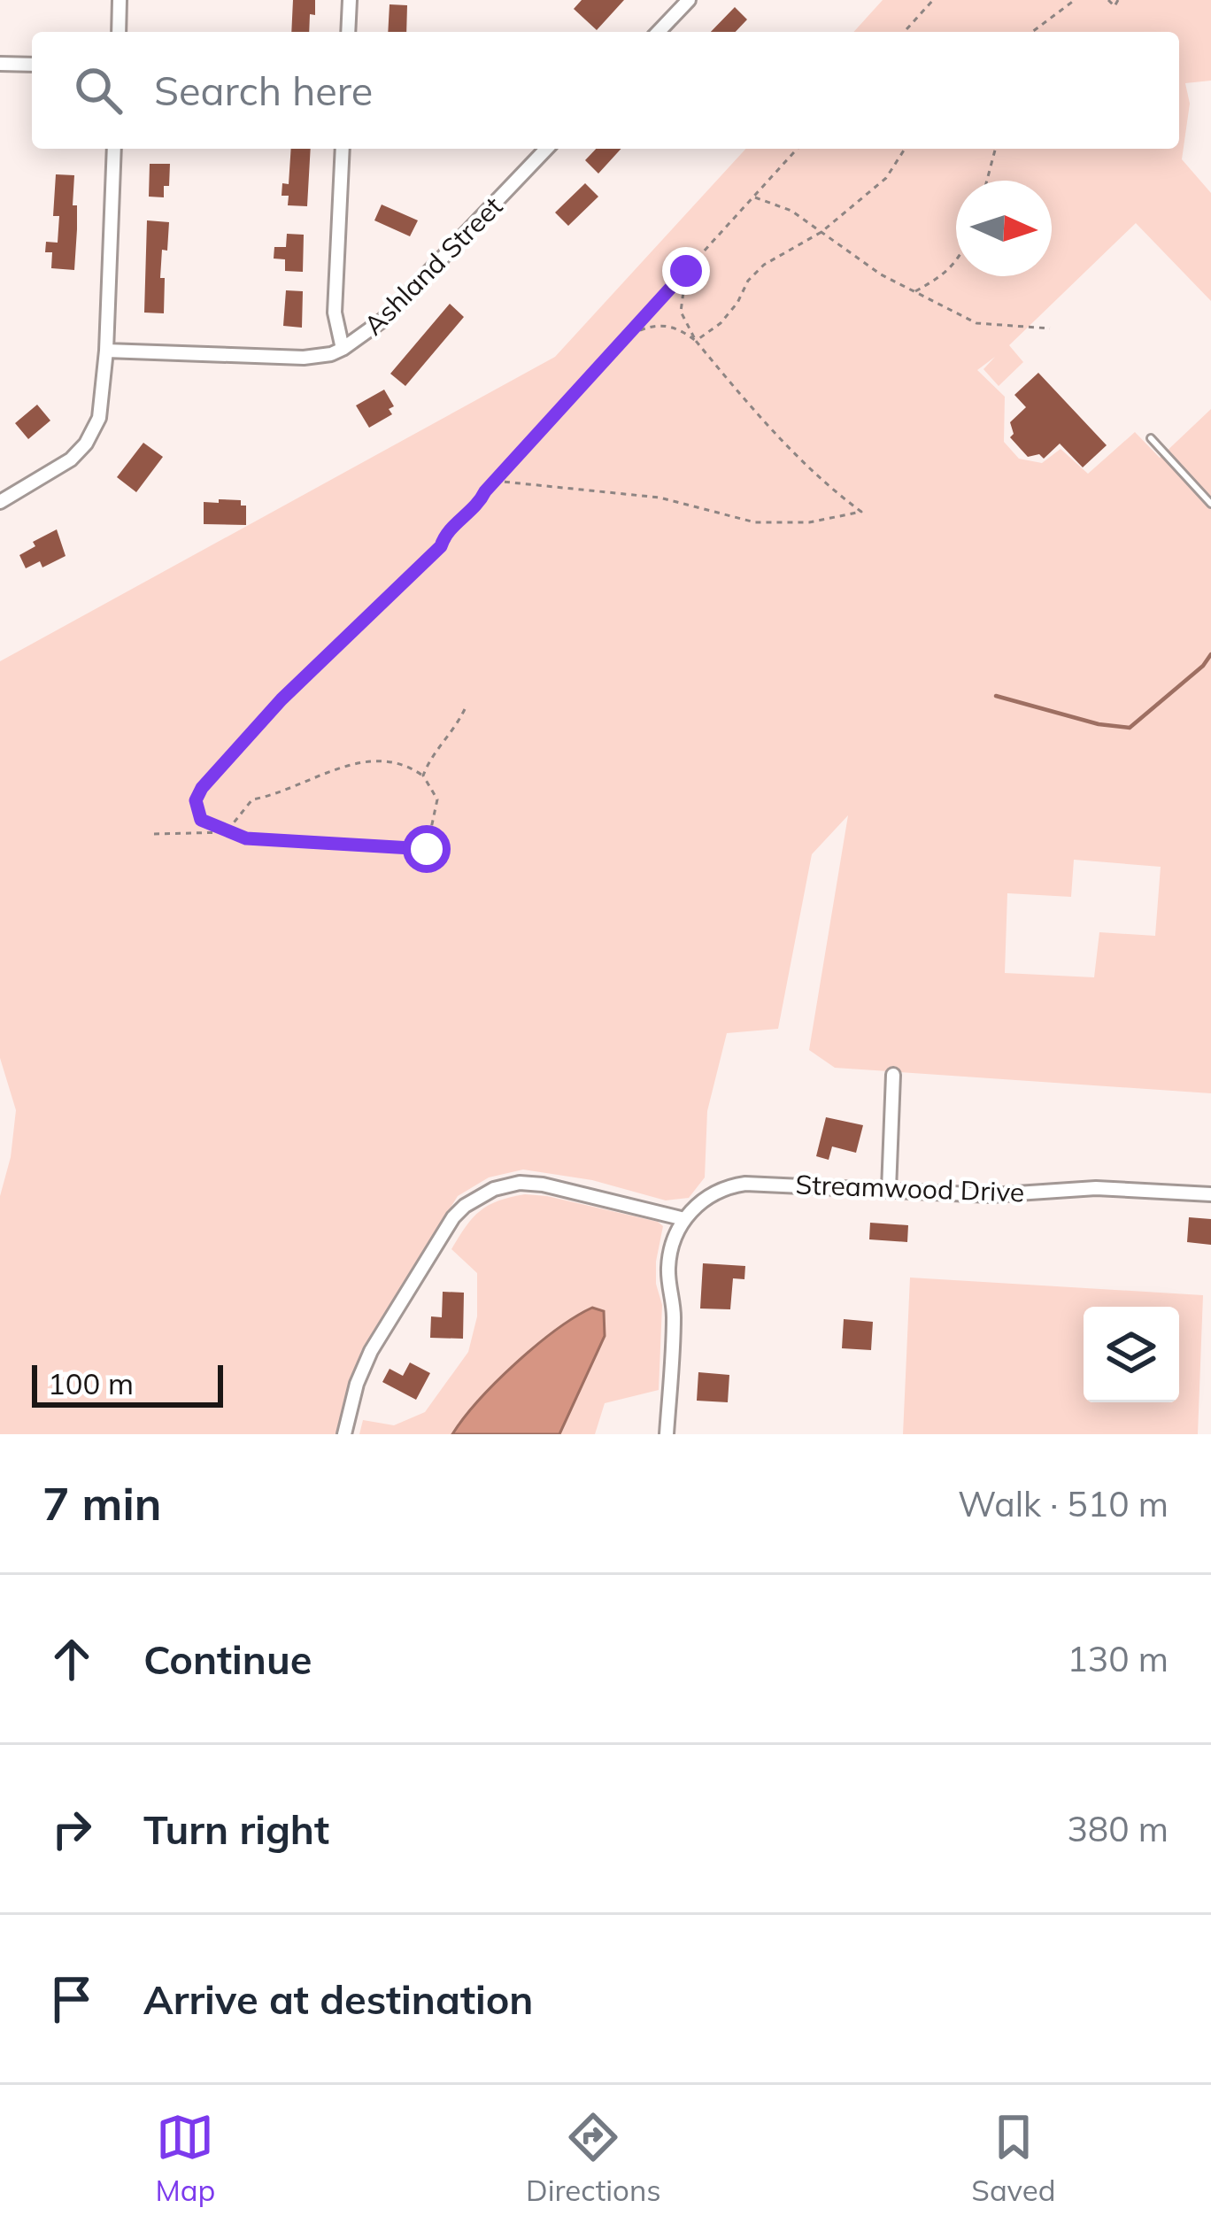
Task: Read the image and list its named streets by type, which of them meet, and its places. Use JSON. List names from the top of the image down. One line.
{"streets":{"street":["Ashland Street","Streamwood Drive"]},"scale_bar":"100 m","north":"right","page":{"search":"Search here","scale":"100 m","heading":["7 min","Walk · 510 m"],"list":[["Continue","130 m"],["Turn right","380 m"],"Arrive at destination"],"nav":["Map","Directions","Saved"]}}
